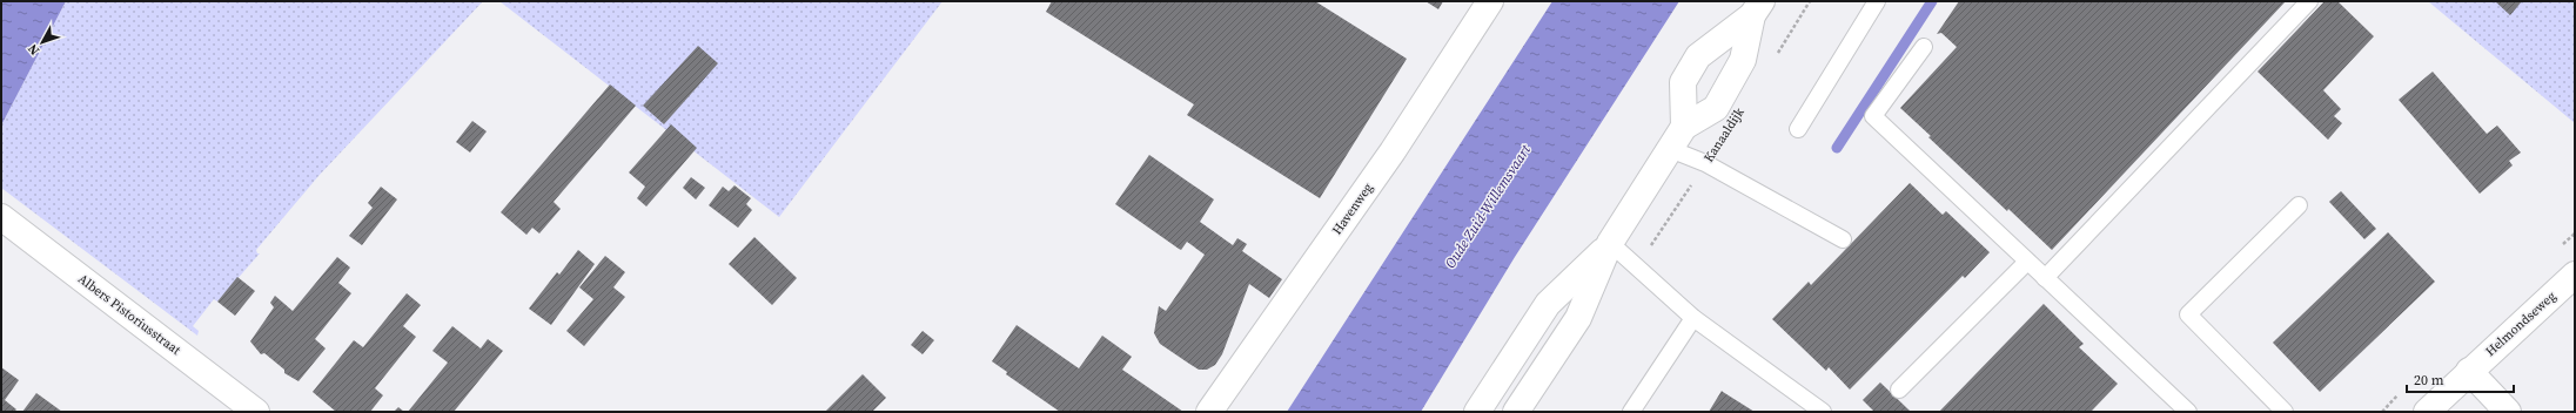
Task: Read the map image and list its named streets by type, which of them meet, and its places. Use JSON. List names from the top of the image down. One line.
{"streets":{"street":["Kanaaldijk","Havenweg","Albers Pistoriusstraat","Helmondseweg"]},"water":["Oude Zuid-Willemsvaart"],"scale_bar":"20 m","north":"bottom left"}
